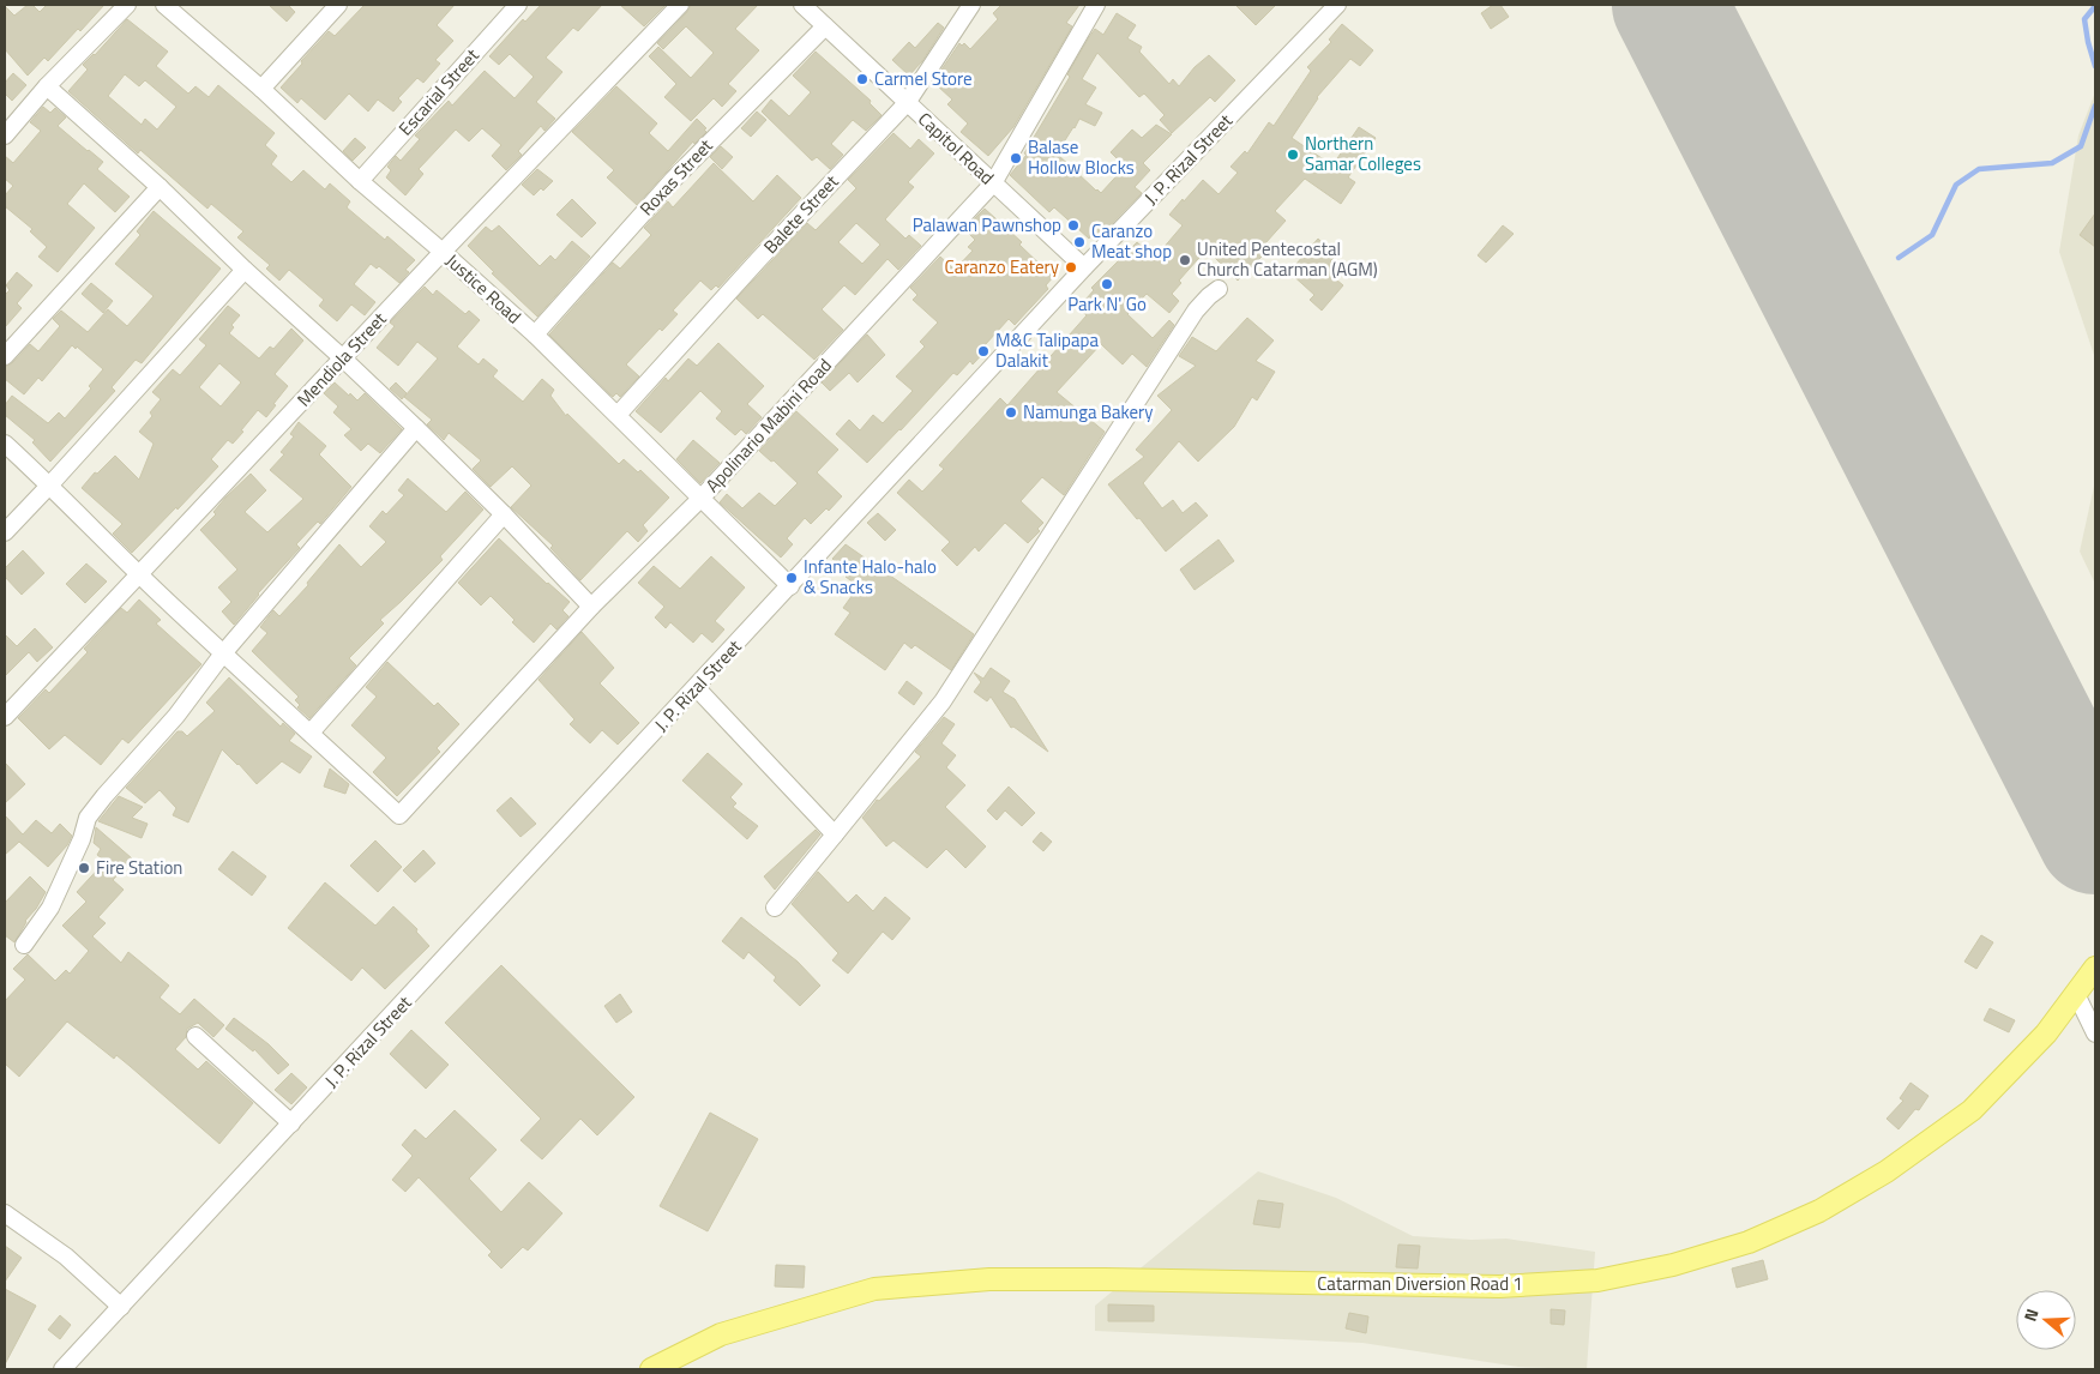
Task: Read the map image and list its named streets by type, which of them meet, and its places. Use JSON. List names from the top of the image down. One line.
{"streets":{"main road":["Catarman Diversion Road 1"],"street":["Escarial Street","Capitol Road","J. P. Rizal Street","Roxas Street","Balete Street","Justice Road","Mendiola Street","Apolinario Mabini Road"]},"crossings":[["Escarial Street","Justice Road"],["Capitol Road","J. P. Rizal Street"],["Capitol Road","Roxas Street"],["Capitol Road","Balete Street"],["Capitol Road","Apolinario Mabini Road"],["J. P. Rizal Street","Justice Road"],["Roxas Street","Justice Road"],["Balete Street","Justice Road"],["Justice Road","Mendiola Street"],["Justice Road","Apolinario Mabini Road"]],"places":["Carmel Store","Northern Samar Colleges","Balase Hollow Blocks","Palawan Pawnshop","Caranzo Meat shop","United Pentecostal Church Catarman (AGM)","Caranzo Eatery","Park N' Go","M&C Talipapa Dalakit","Namunga Bakery","Infante Halo-halo & Snacks","Fire Station"],"north":"left"}
